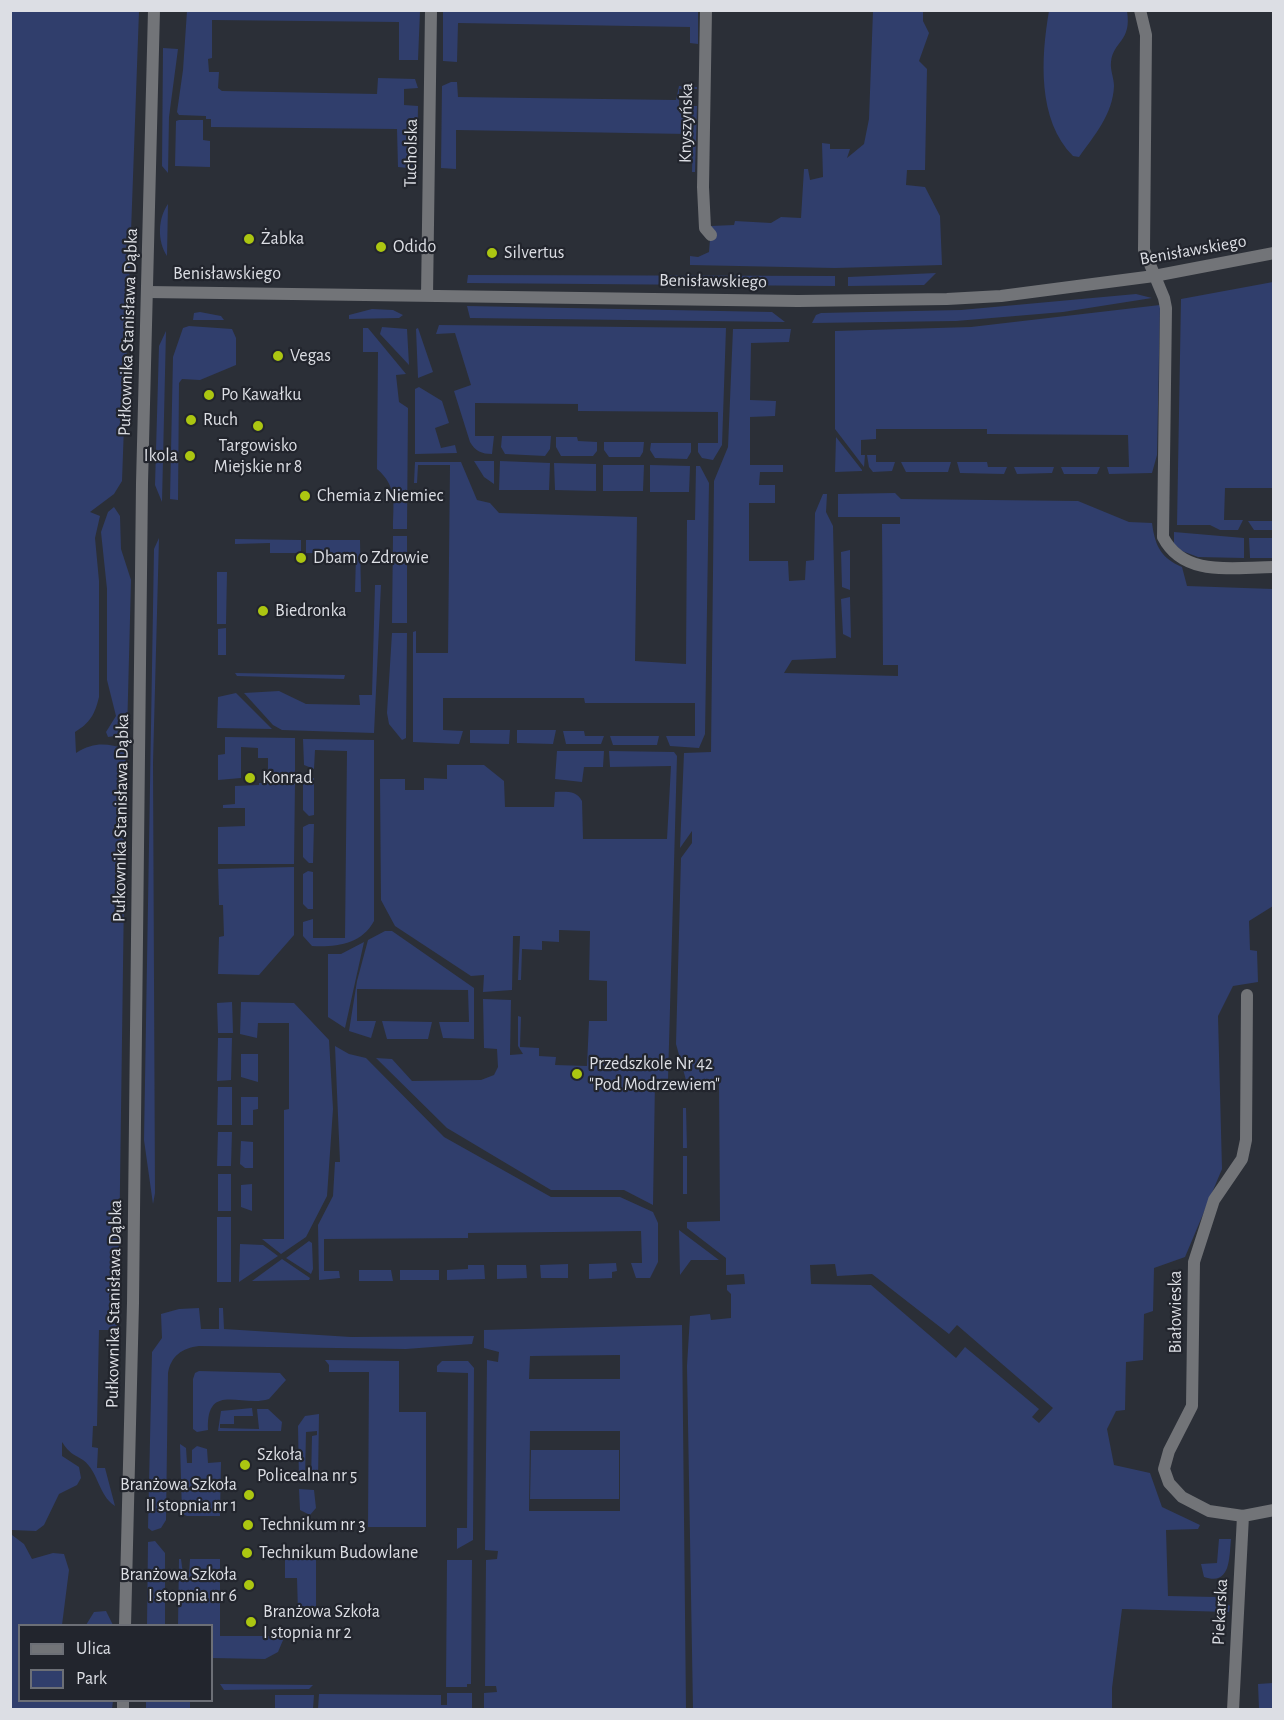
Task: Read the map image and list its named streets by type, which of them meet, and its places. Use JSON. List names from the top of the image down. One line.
{"streets":{"street":["Knyszyńska","Tucholska","Benisławskiego","Pułkownika Stanisława Dąbka","Białowieska","Piekarska"]},"crossings":[["Tucholska","Benisławskiego"],["Benisławskiego","Pułkownika Stanisława Dąbka"],["Białowieska","Piekarska"]],"places":["Żabka","Odido","Silvertus","Vegas","Po Kawałku","Ruch","Targowisko Miejskie nr 8","Ikola","Chemia z Niemiec","Dbam o Zdrowie","Biedronka","Konrad","Przedszkole Nr 42 \"Pod Modrzewiem\"","Szkoła Policealna nr 5","Branżowa Szkoła II stopnia nr 1","Technikum nr 3","Technikum Budowlane","Branżowa Szkoła I stopnia nr 6","Branżowa Szkoła I stopnia nr 2"],"legend":["Ulica","Park"]}
